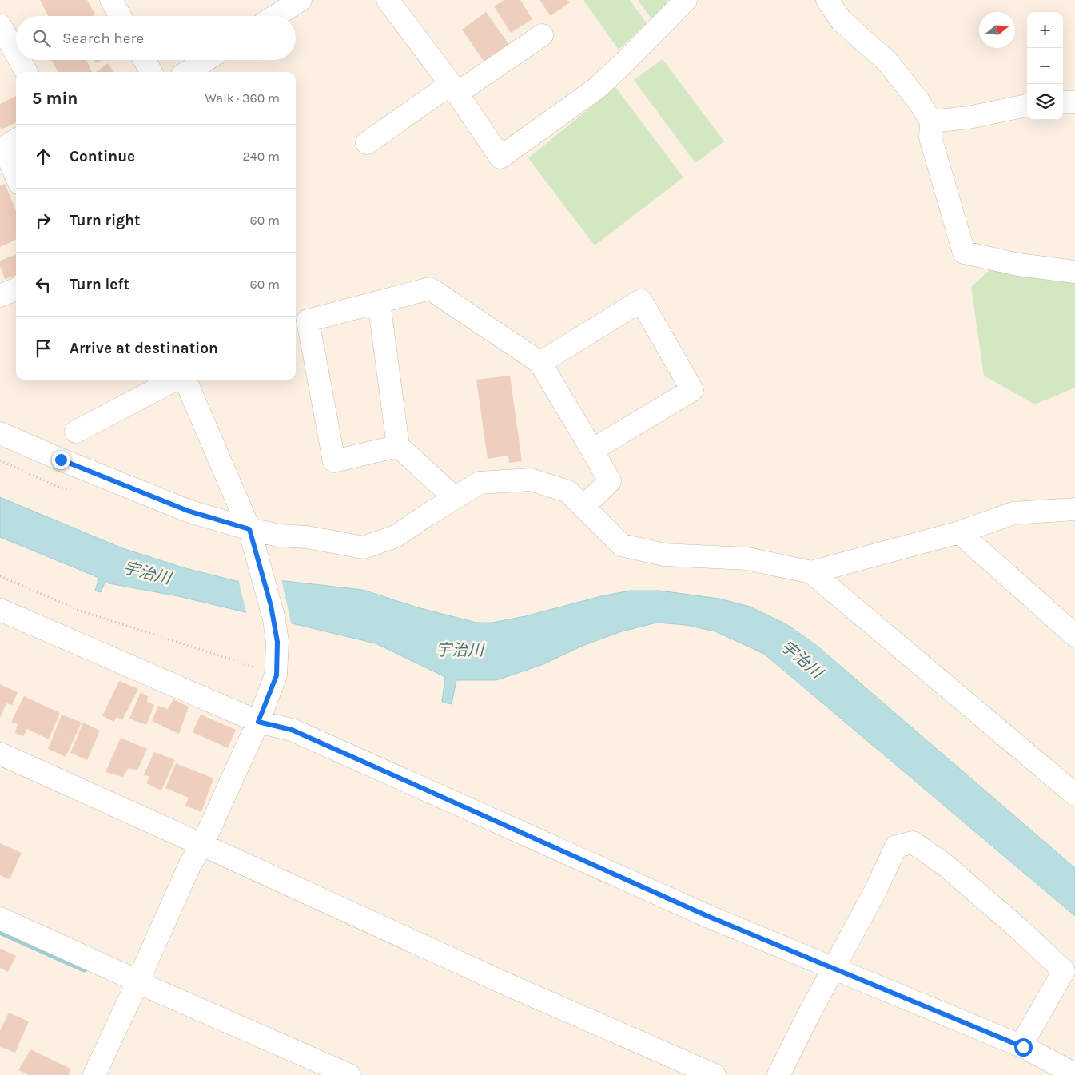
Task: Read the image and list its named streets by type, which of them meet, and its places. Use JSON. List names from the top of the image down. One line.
{"water":["宇治川"],"north":"right","page":{"map_buttons":["+","−"],"search":"Search here","heading":["5 min","Walk · 360 m"],"list":[["Continue","240 m"],["Turn right","60 m"],["Turn left","60 m"],"Arrive at destination"]}}
